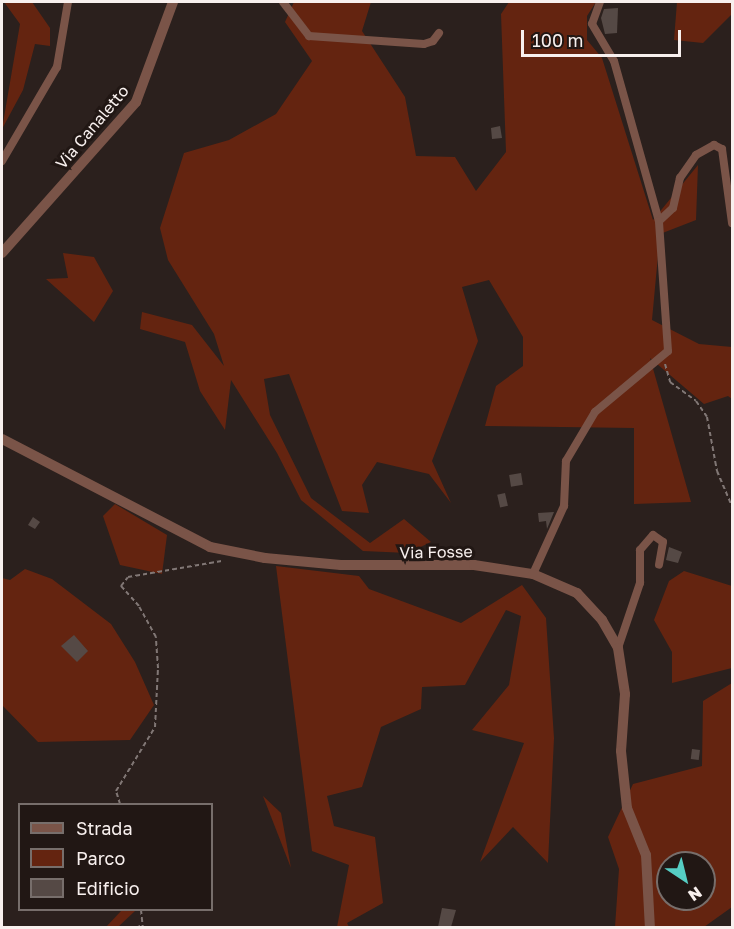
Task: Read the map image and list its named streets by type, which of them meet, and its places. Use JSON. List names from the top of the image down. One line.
{"streets":{"street":["Via Canaletto","Via Fosse"]},"legend":["Strada","Parco","Edificio"],"scale_bar":"100 m","north":"bottom right"}
